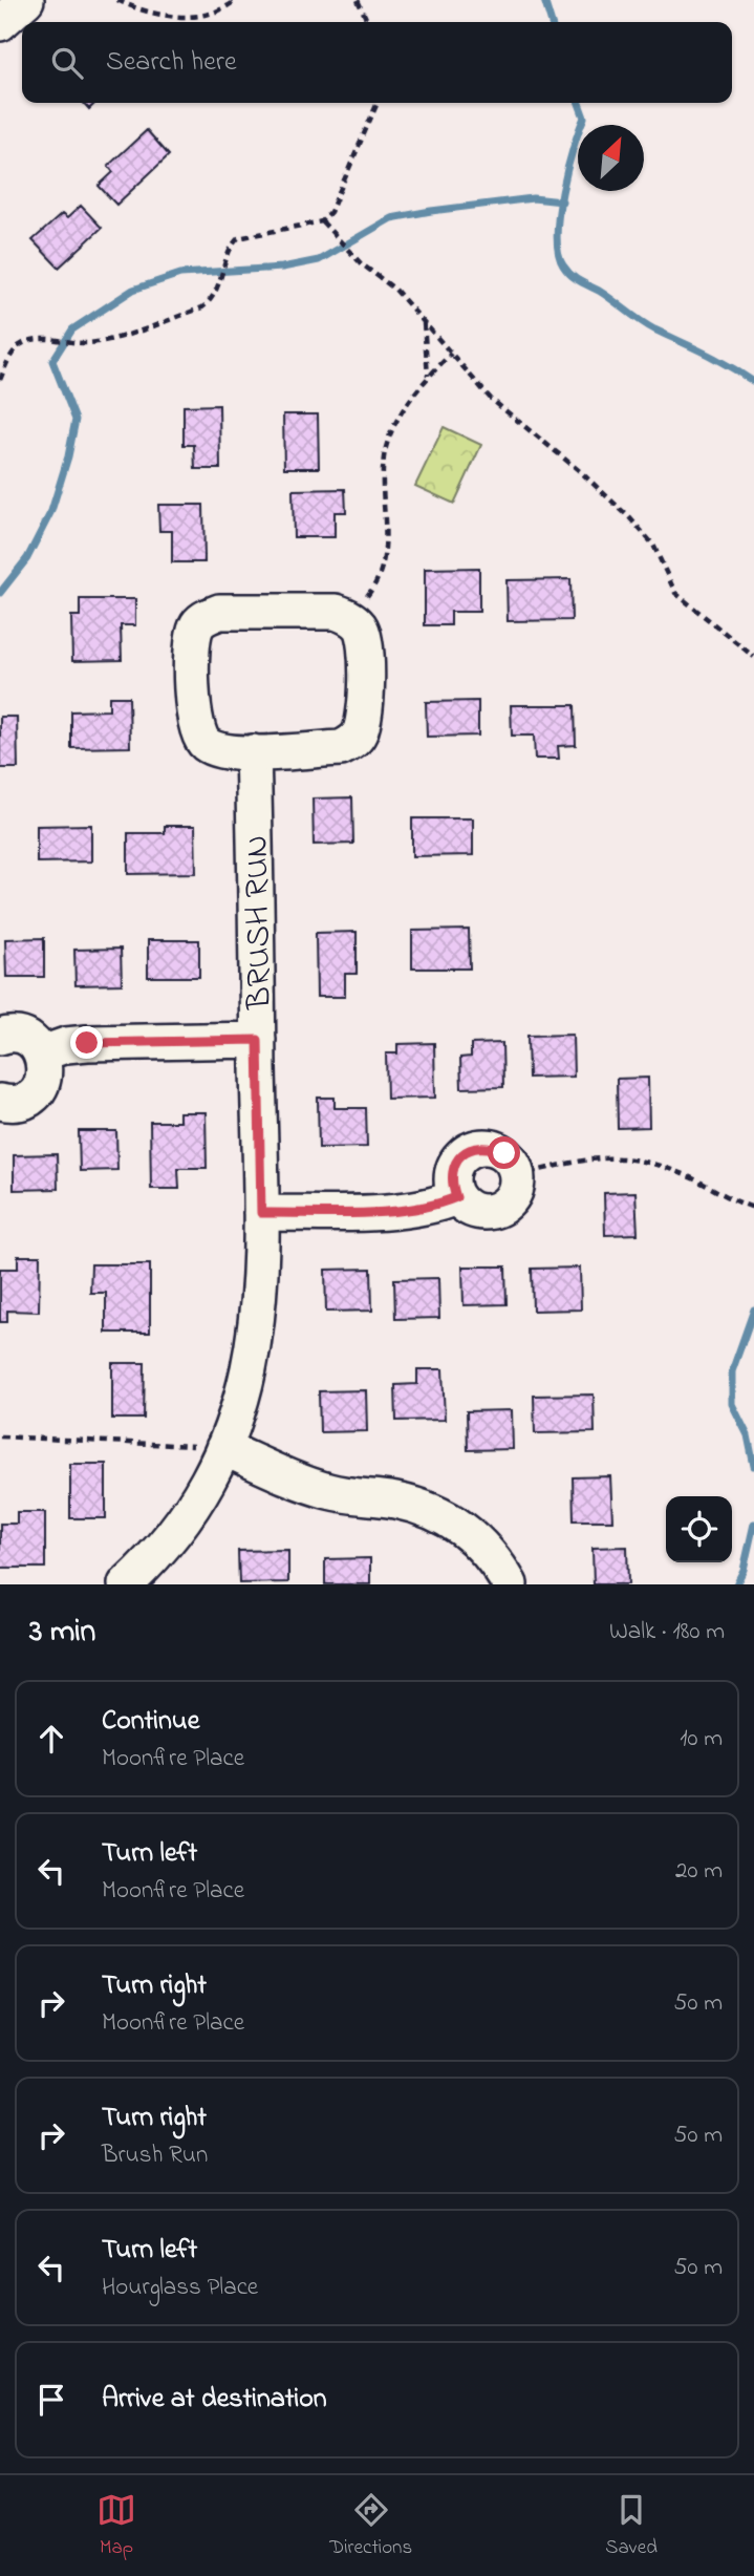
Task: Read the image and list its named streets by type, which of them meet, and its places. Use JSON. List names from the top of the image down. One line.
{"streets":{"street":["BRUSH RUN"]},"north":"top right","page":{"search":"Search here","heading":["3 min","Walk · 180 m"],"list":[["Continue","Moonfire Place","10 m"],["Turn left","Moonfire Place","20 m"],["Turn right","Moonfire Place","50 m"],["Turn right","Brush Run","50 m"],["Turn left","Hourglass Place","50 m"],"Arrive at destination"],"nav":["Map","Directions","Saved"]}}
